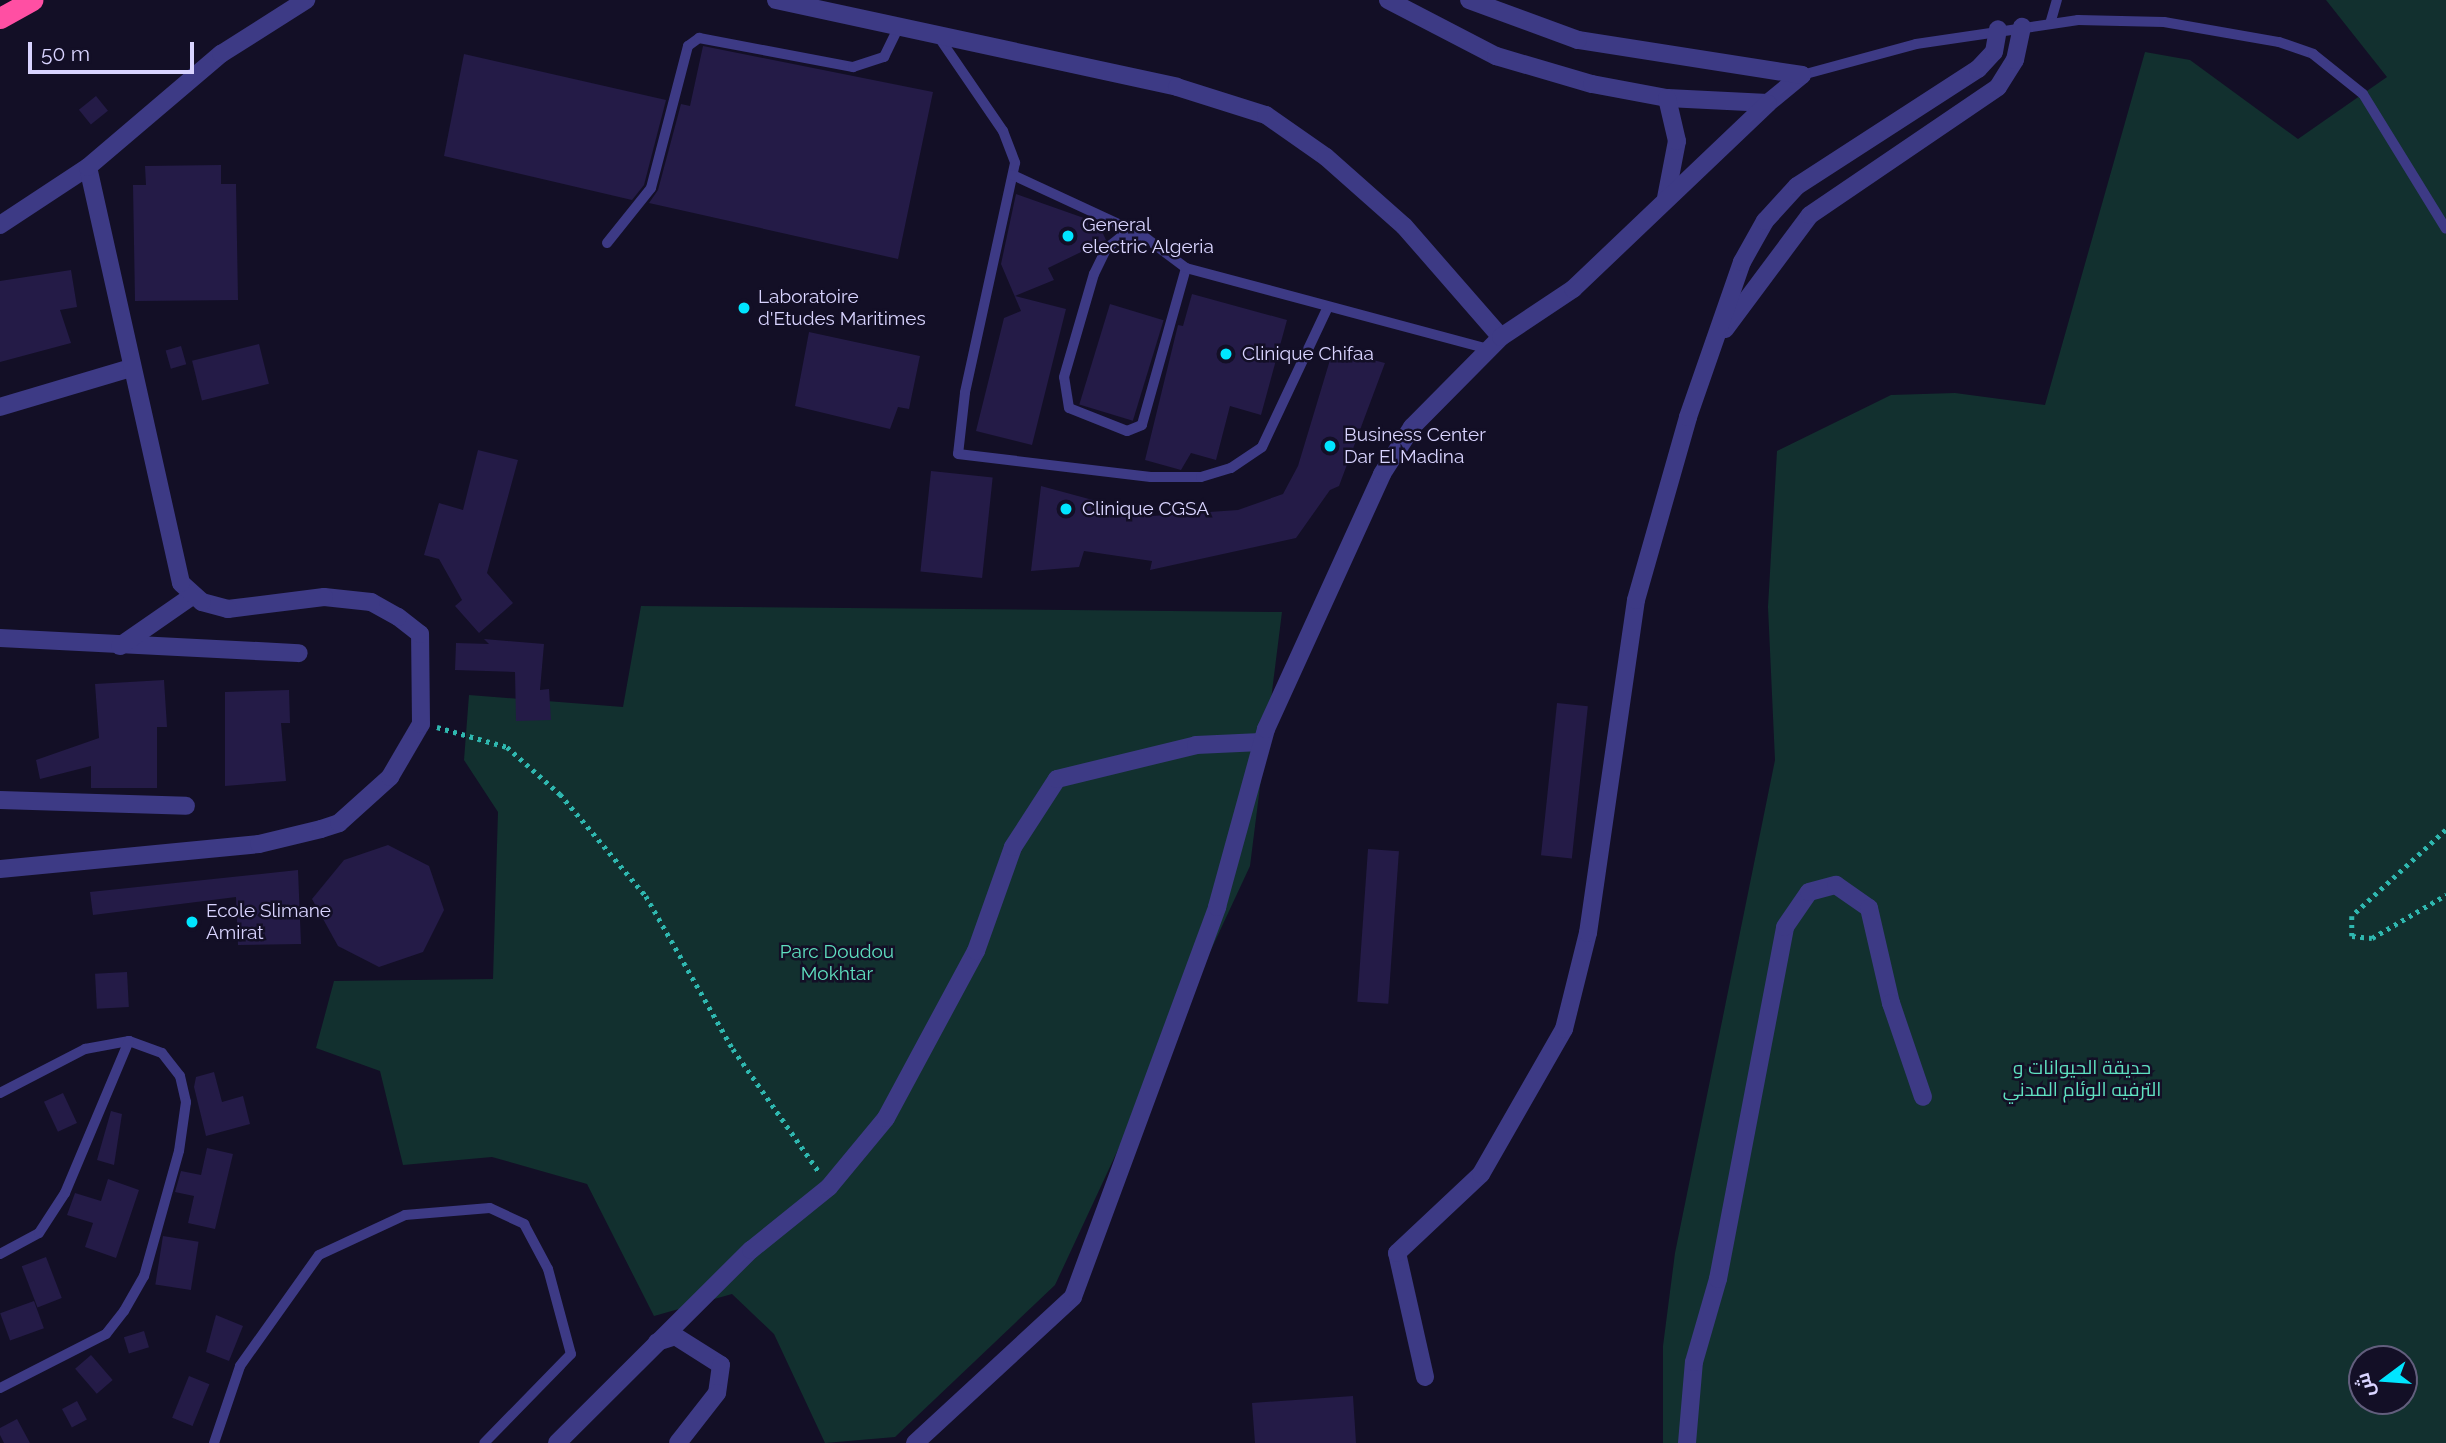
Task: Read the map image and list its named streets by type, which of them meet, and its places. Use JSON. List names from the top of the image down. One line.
{"parks":["Parc Doudou Mokhtar","حديقة الحيوانات و الترفيه الوئام المدني"],"places":["General electric Algeria","Laboratoire d'Etudes Maritimes","Clinique Chifaa","Business Center Dar El Madina","Clinique CGSA","Ecole Slimane Amirat"],"scale_bar":"50 m","north":"left"}
